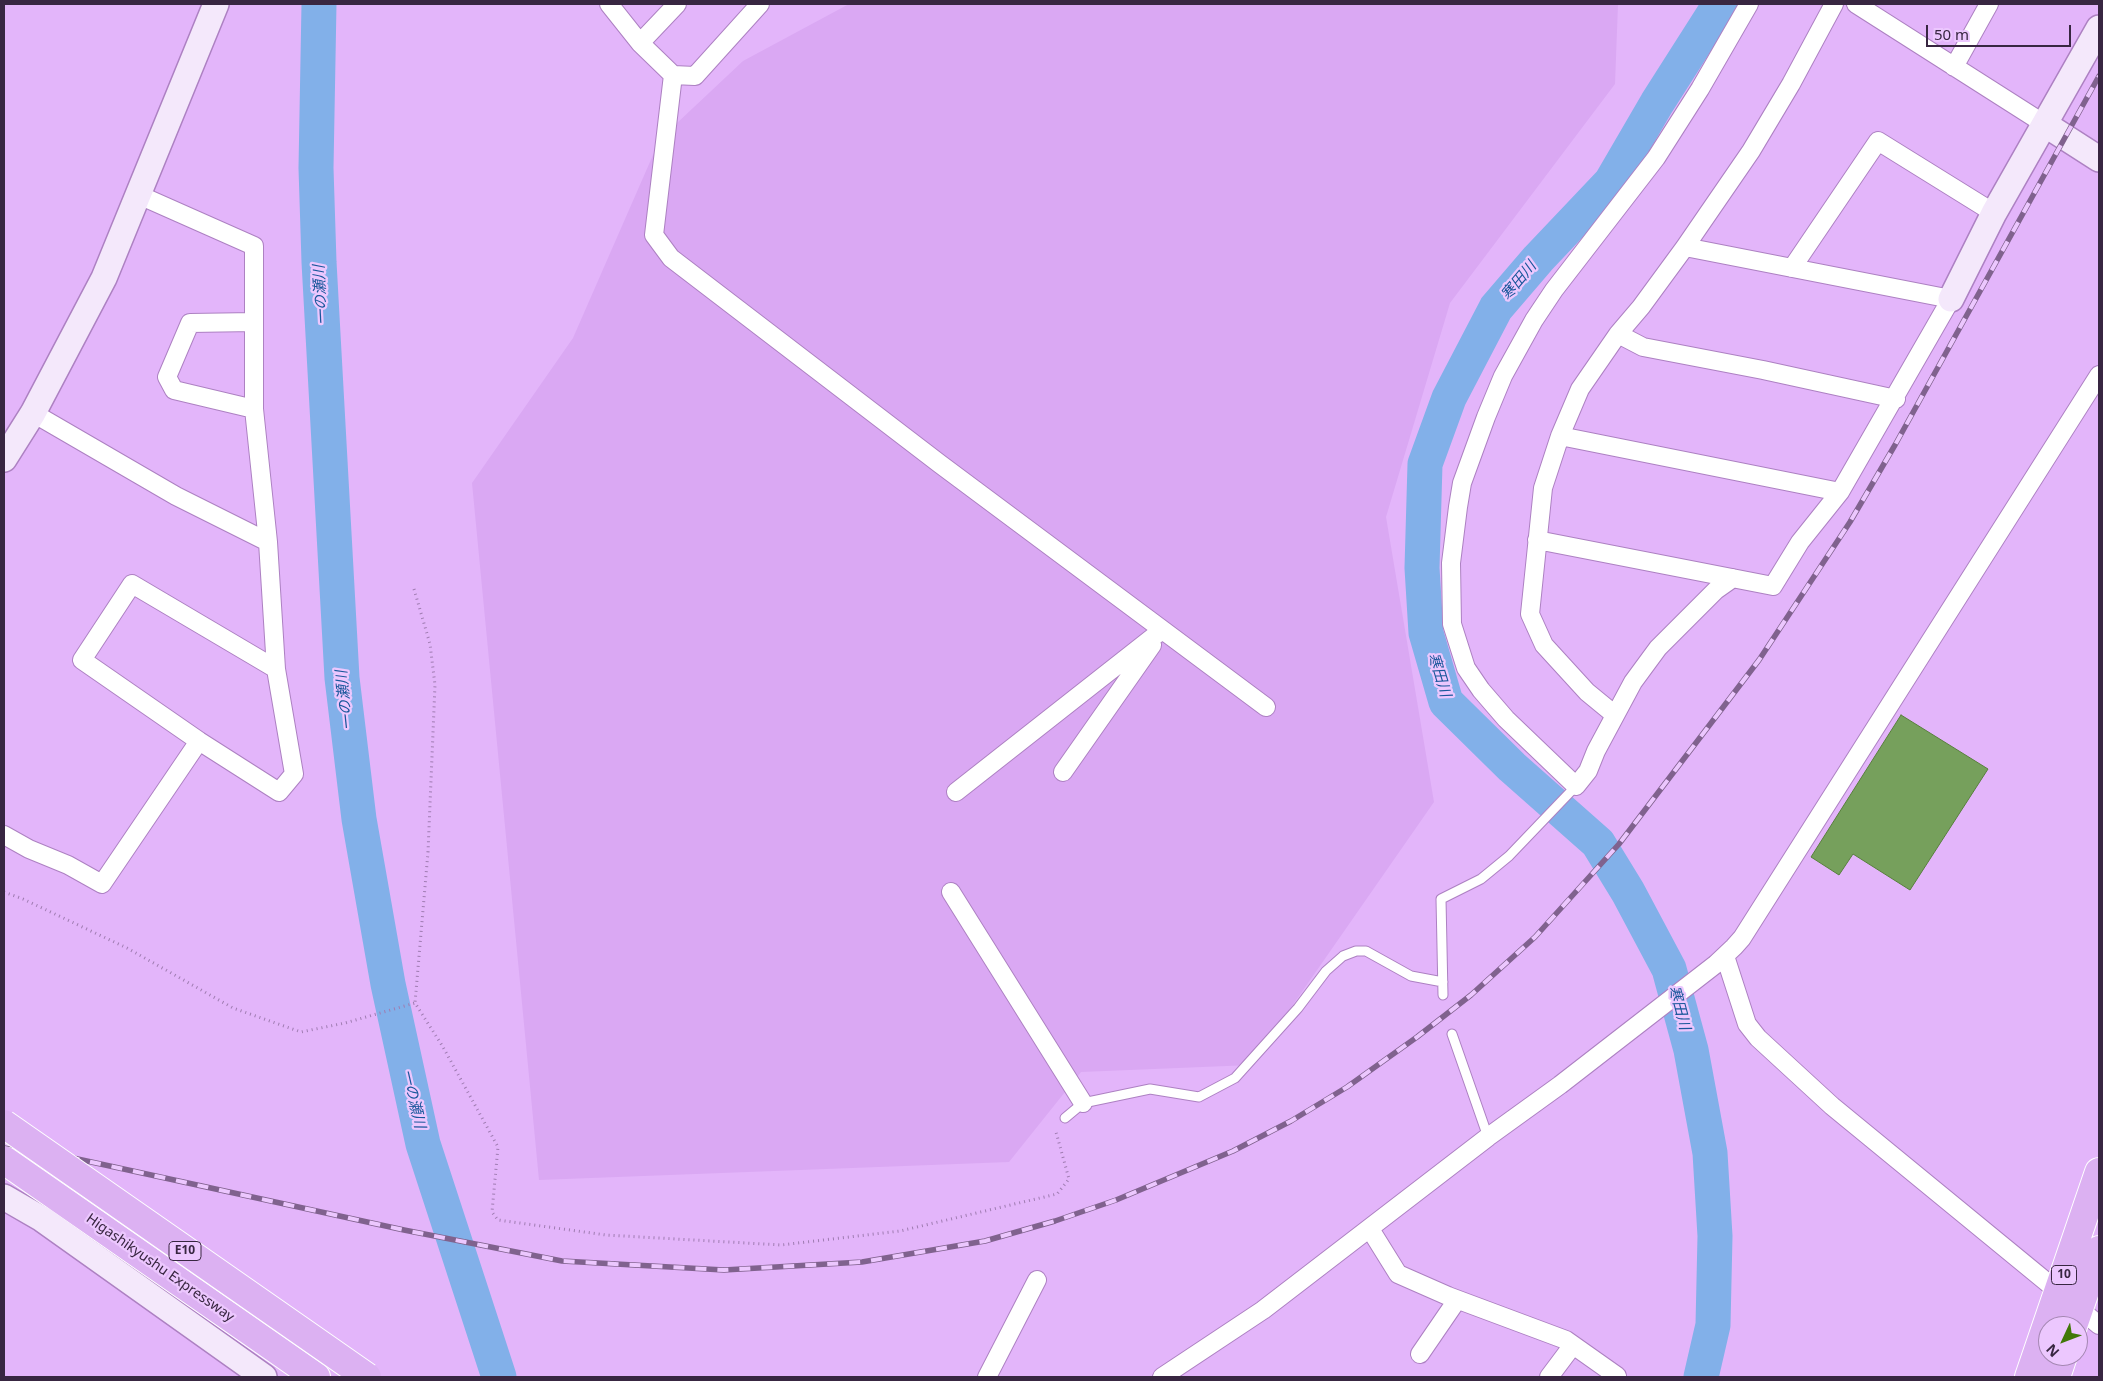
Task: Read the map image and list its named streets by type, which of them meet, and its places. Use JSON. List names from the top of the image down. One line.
{"streets":{"highway":["E10","Higashikyushu Expressway","10"]},"water":["寒田川","一の瀬川"],"scale_bar":"50 m","north":"bottom left"}
